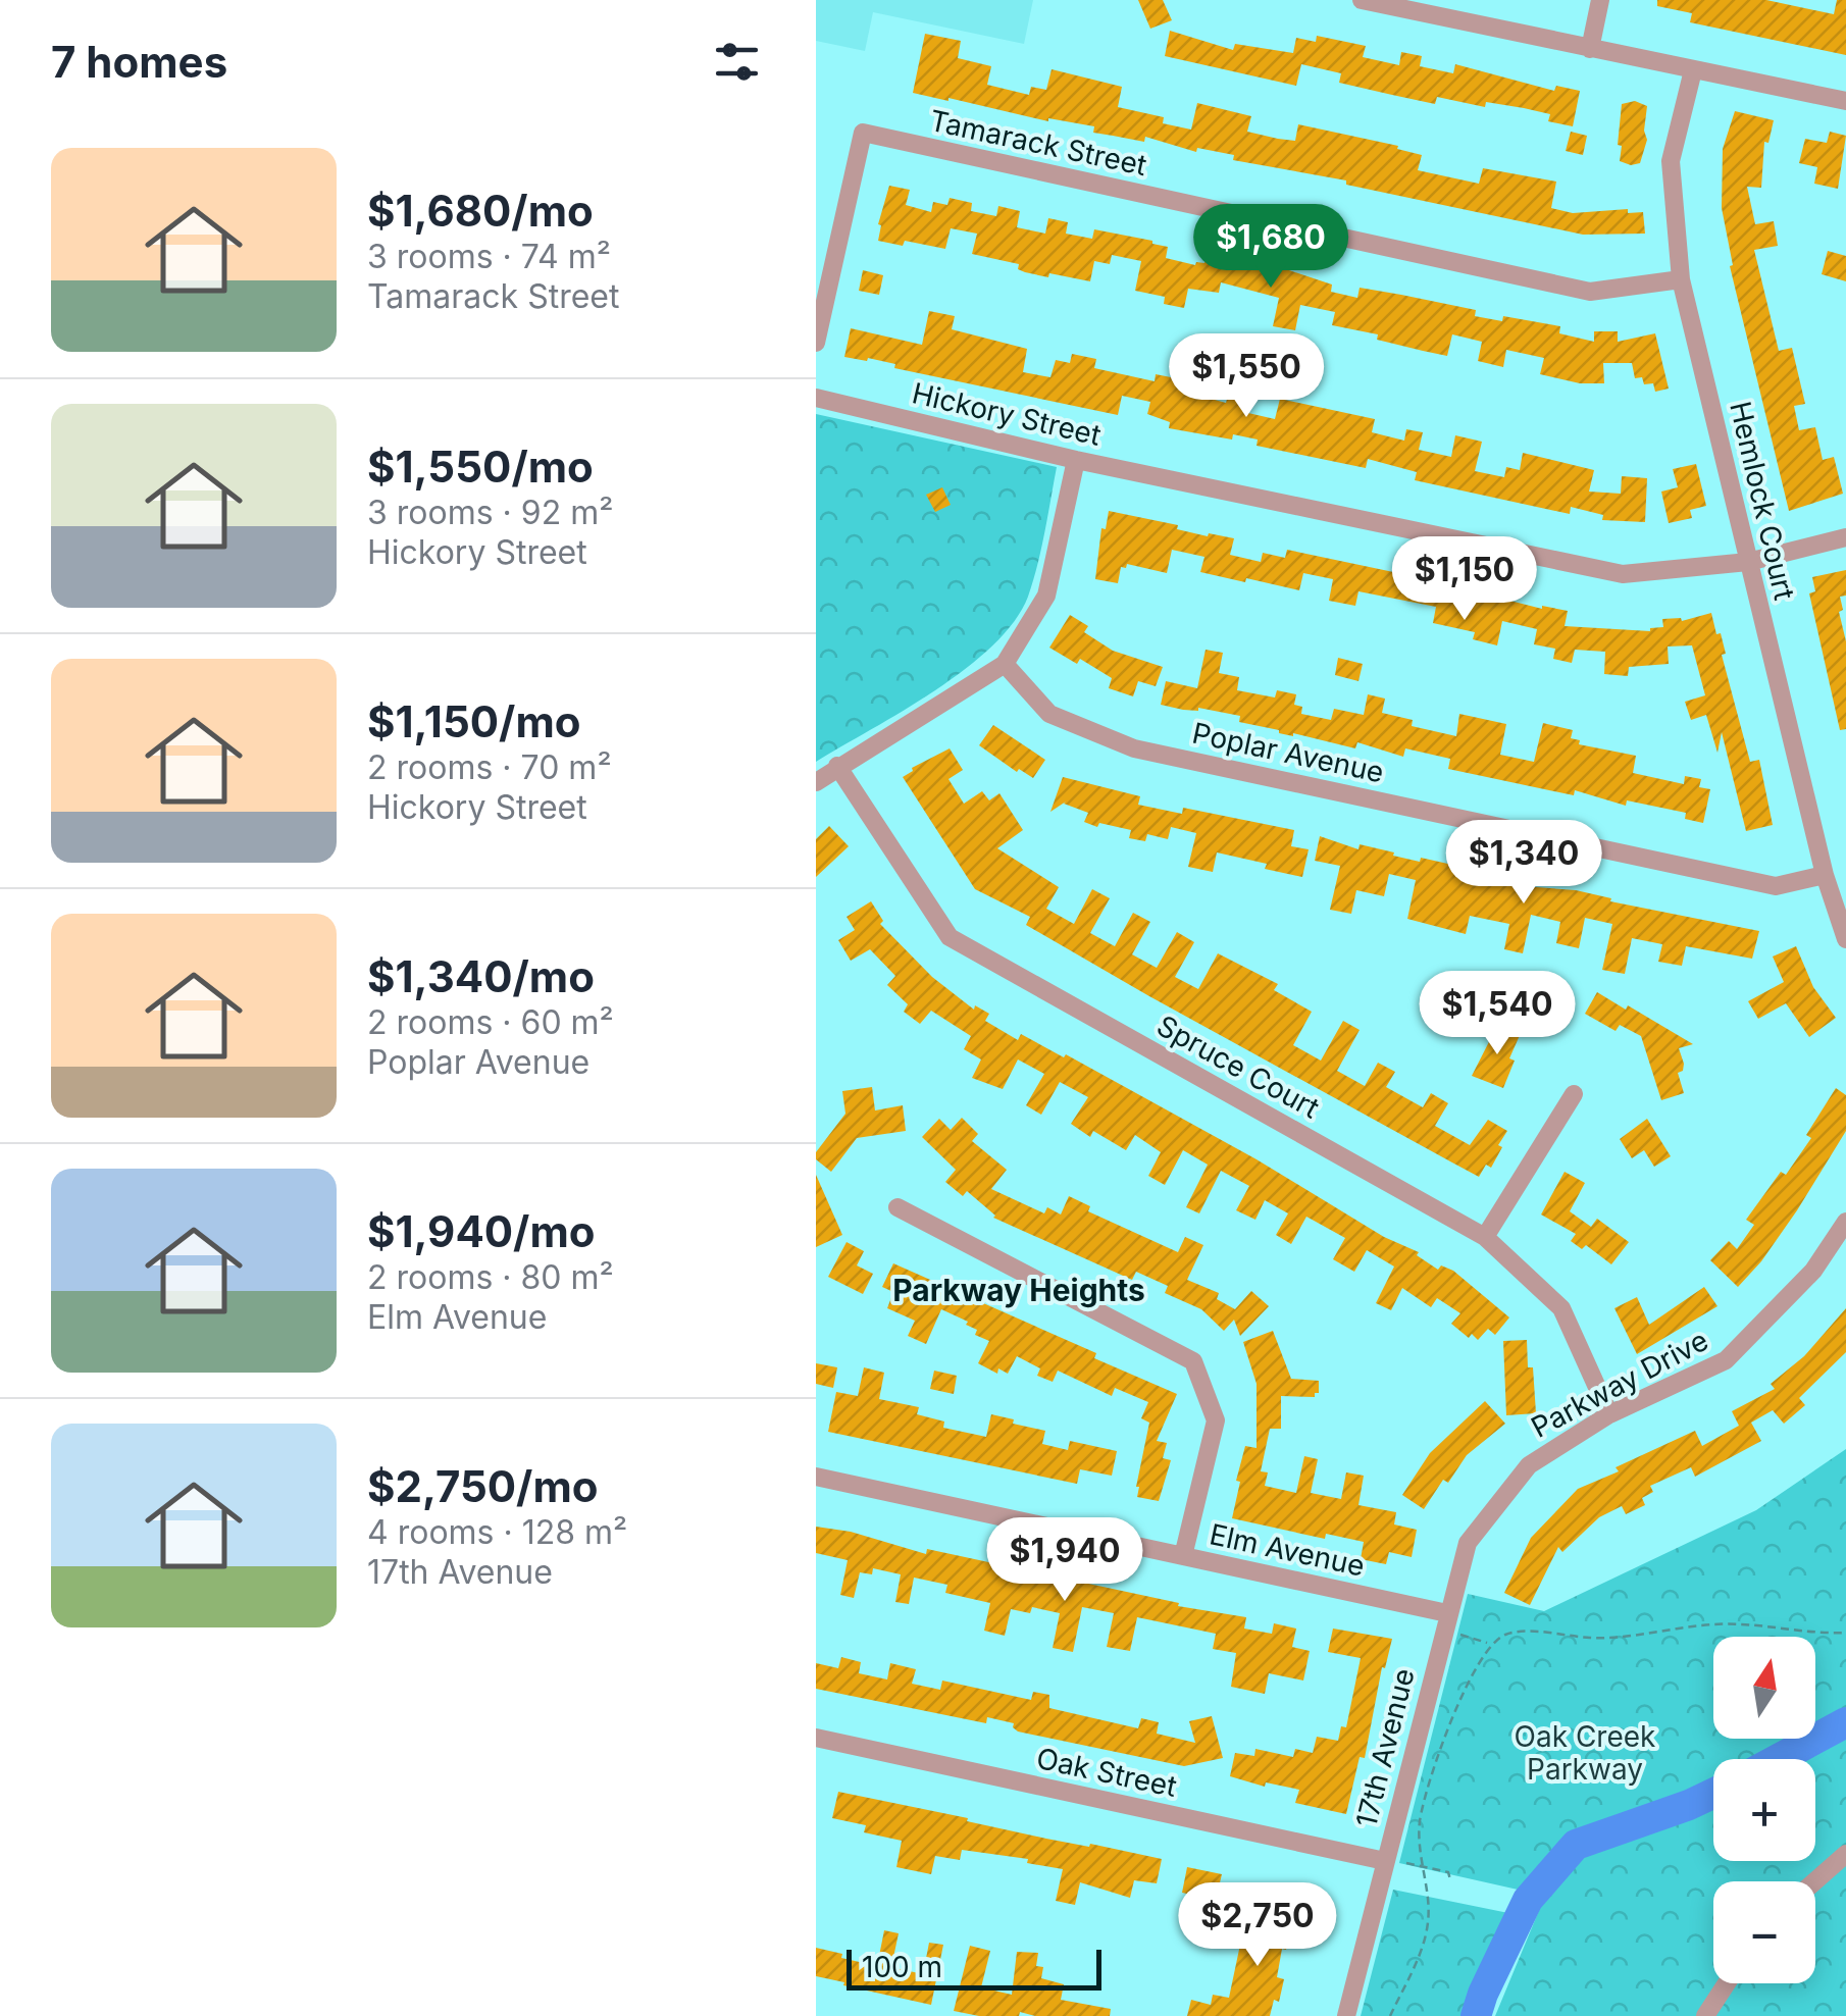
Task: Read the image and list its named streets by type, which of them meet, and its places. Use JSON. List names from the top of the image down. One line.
{"streets":{"street":["Tamarack Street","Hickory Street","Hemlock Court","Poplar Avenue","Spruce Court","Parkway Drive","Elm Avenue","17th Avenue","Oak Street"]},"crossings":[["Tamarack Street","Hemlock Court"],["Hickory Street","Hemlock Court"],["Hemlock Court","Poplar Avenue"],["Spruce Court","Parkway Drive"],["Parkway Drive","Elm Avenue"],["Parkway Drive","17th Avenue"],["Elm Avenue","17th Avenue"],["17th Avenue","Oak Street"]],"districts":["Parkway Heights"],"parks":["Oak Creek Parkway"],"scale_bar":"100 m","north":"top","page":{"heading":"7 homes","list":[{"name":"$1,680/mo","note":"3 rooms · 74 m² · Tamarack Street"},{"name":"$1,550/mo","note":"3 rooms · 92 m² · Hickory Street"},{"name":"$1,150/mo","note":"2 rooms · 70 m² · Hickory Street"},{"name":"$1,340/mo","note":"2 rooms · 60 m² · Poplar Avenue"},{"name":"$1,940/mo","note":"2 rooms · 80 m² · Elm Avenue"},{"name":"$2,750/mo","note":"4 rooms · 128 m² · 17th Avenue"}],"price":["$1,680","$1,550","$1,150","$1,340","$1,540","$1,940","$2,750"],"map_buttons":["+","−"],"scale":"100 m"}}
